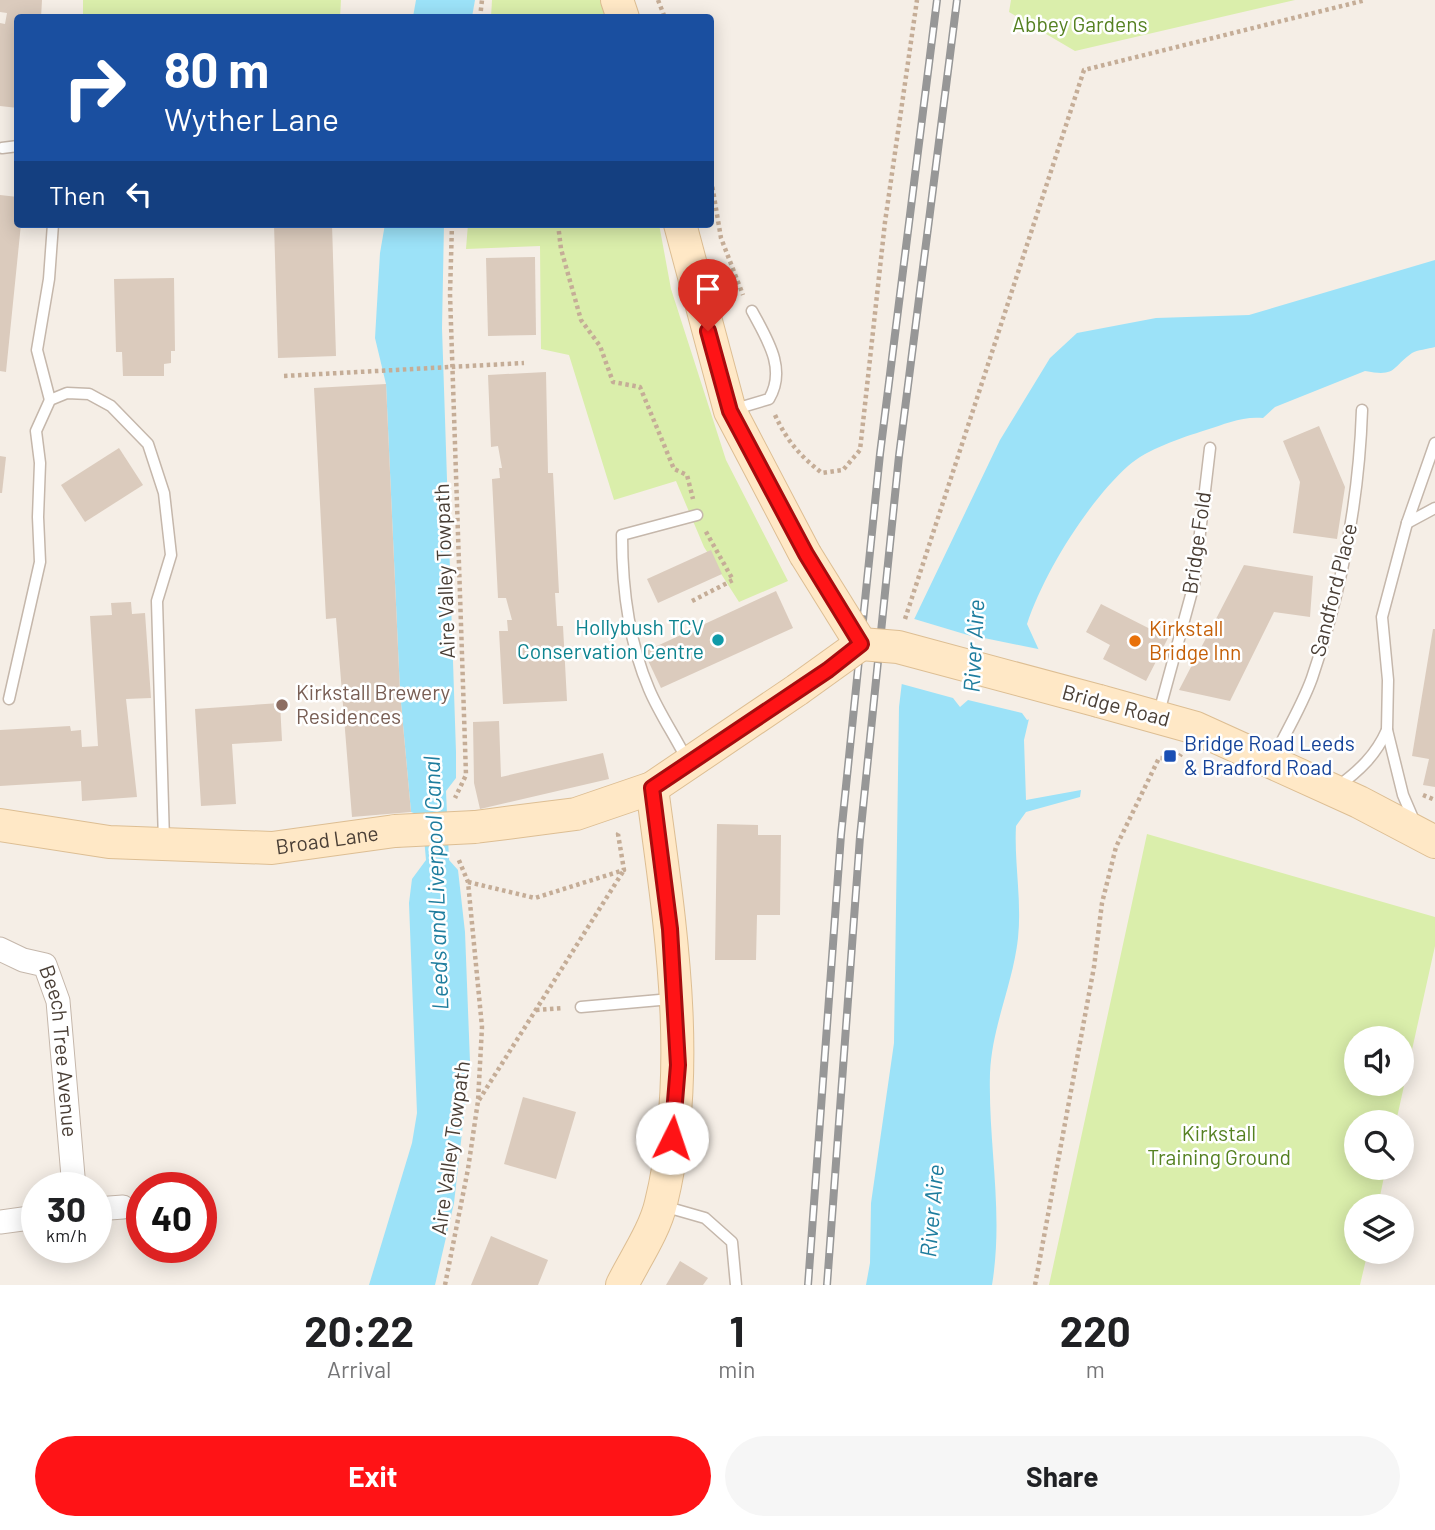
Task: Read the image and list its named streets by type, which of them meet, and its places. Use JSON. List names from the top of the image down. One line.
{"streets":{"street":["Bridge Road","Broad Lane","Beech Tree Avenue"],"lane":["Bridge Fold","Sandford Place"],"path":["Aire Valley Towpath"]},"crossings":[["Bridge Fold","Bridge Road"],["Sandford Place","Bridge Road"],["Bridge Road","Broad Lane"]],"water":["River Aire","Leeds and Liverpool Canal"],"parks":["Abbey Gardens","Kirkstall Training Ground"],"places":{"other":["Hollybush TCV Conservation Centre","Kirkstall Bridge Inn","Kirkstall Brewery Residences"],"transit":["Bridge Road Leeds & Bradford Road"]},"page":{"turn":["80 m","Wyther Lane"],"then":"Then","speed":"30 km/h","limit":"40","eta":["20:22","Arrival","1","min","220","m"],"buttons":["Exit","Share"]}}
